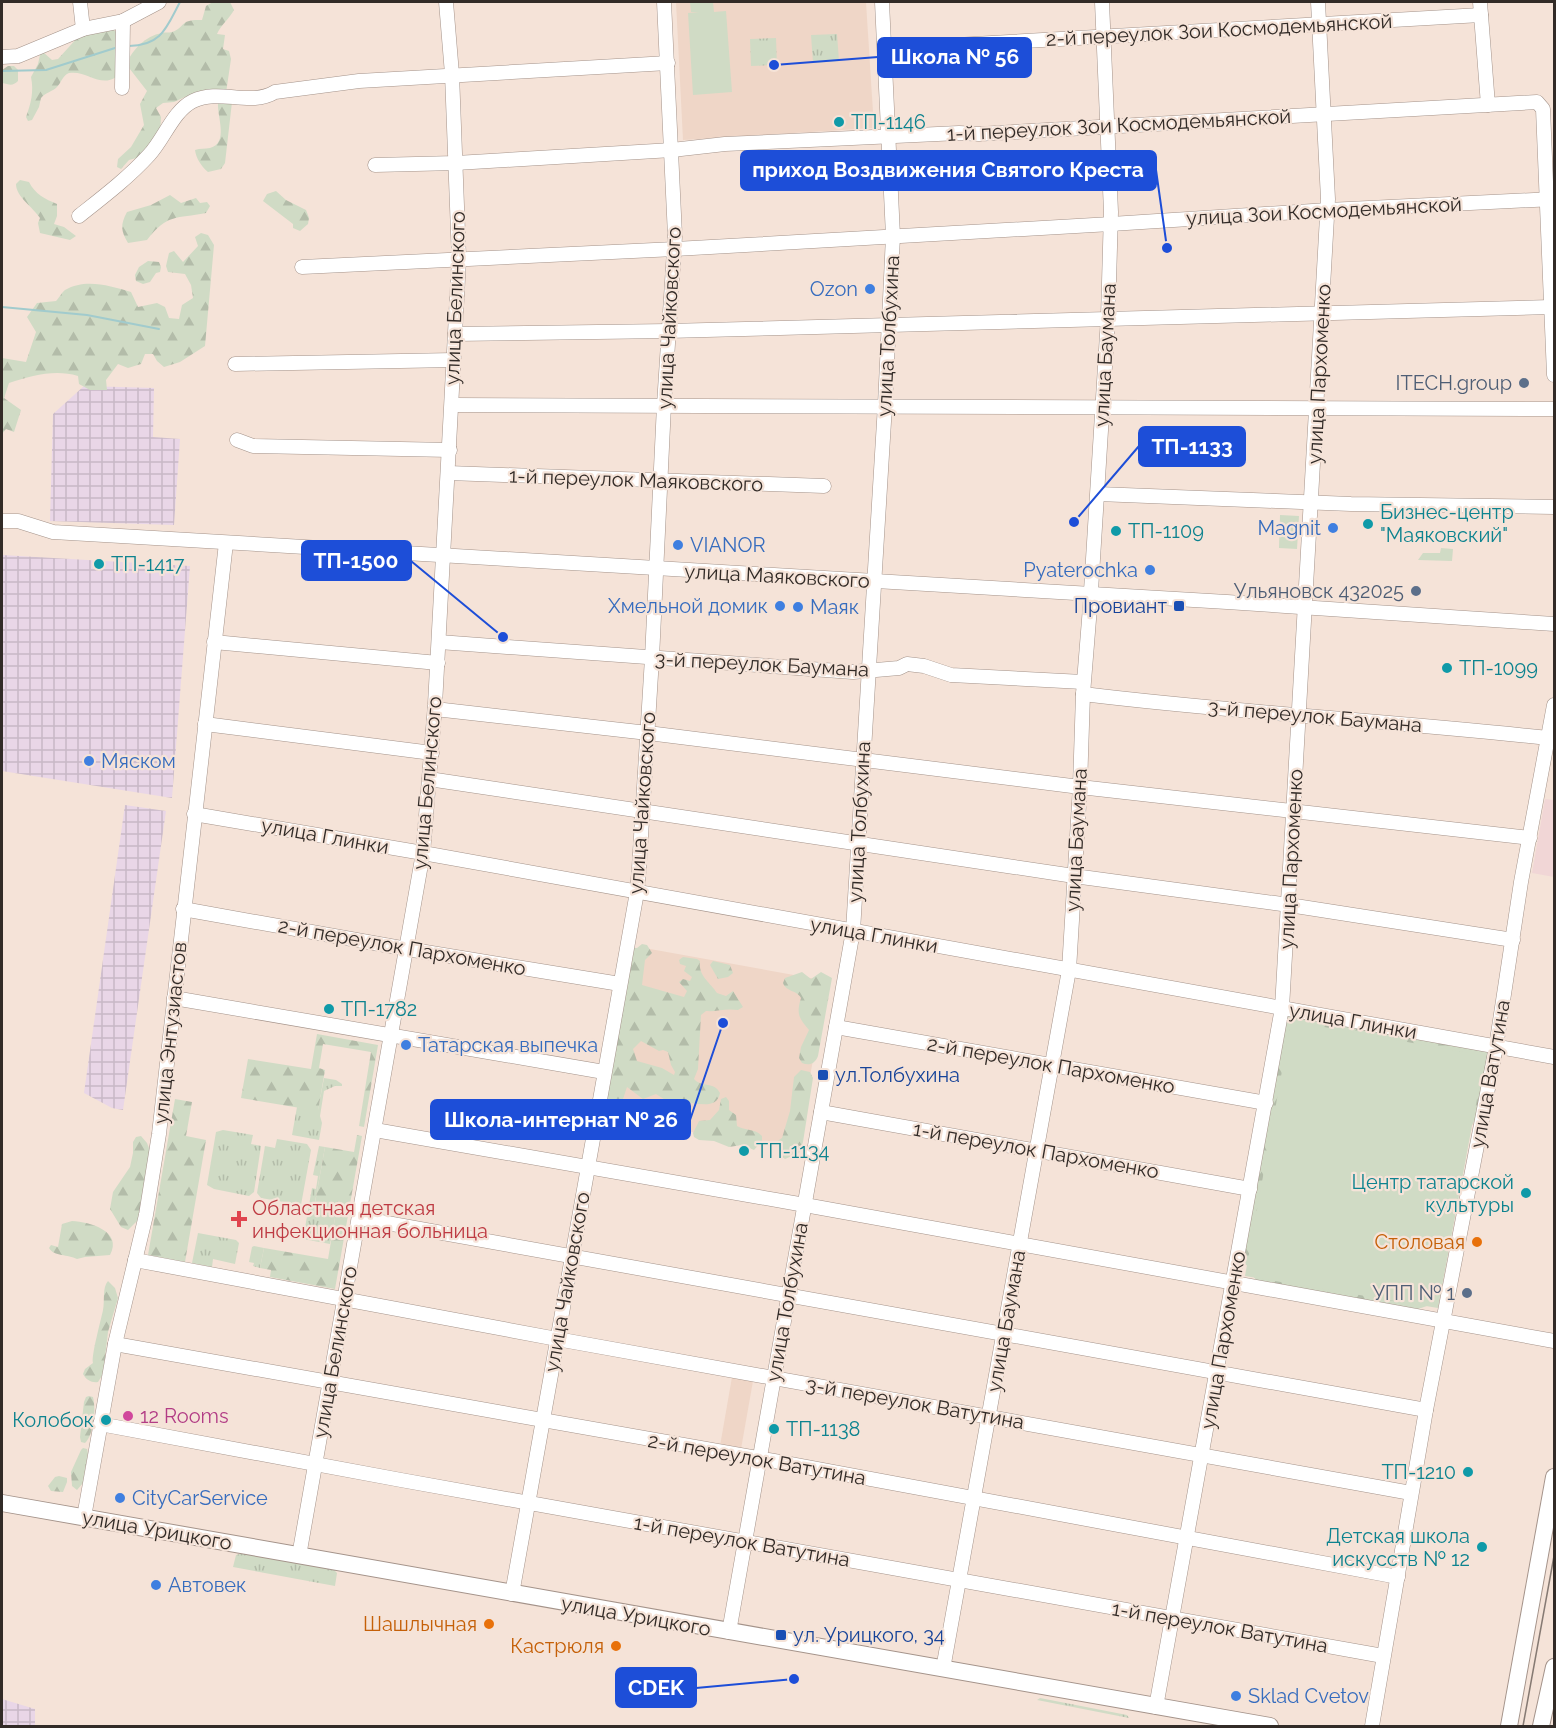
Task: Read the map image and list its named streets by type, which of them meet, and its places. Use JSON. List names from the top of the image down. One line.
{"streets":{"main road":["улица Урицкого"],"street":["2-й переулок Зои Космодемьянской","1-й переулок Зои Космодемьянской","улица Зои Космодемьянской","улица Белинского","улица Чайковского","улица Толбухина","улица Баумана","улица Пархоменко","1-й переулок Маяковского","улица Маяковского","3-й переулок Баумана","улица Глинки","2-й переулок Пархоменко","улица Энтузиастов","улица Ватутина","1-й переулок Пархоменко","3-й переулок Ватутина","2-й переулок Ватутина","1-й переулок Ватутина"]},"crossings":[["2-й переулок Зои Космодемьянской","улица Толбухина"],["2-й переулок Зои Космодемьянской","улица Баумана"],["2-й переулок Зои Космодемьянской","улица Пархоменко"],["1-й переулок Зои Космодемьянской","улица Зои Космодемьянской"],["1-й переулок Зои Космодемьянской","улица Белинского"],["1-й переулок Зои Космодемьянской","улица Чайковского"],["1-й переулок Зои Космодемьянской","улица Толбухина"],["1-й переулок Зои Космодемьянской","улица Баумана"],["1-й переулок Зои Космодемьянской","улица Пархоменко"],["улица Зои Космодемьянской","улица Белинского"],["улица Зои Космодемьянской","улица Чайковского"],["улица Зои Космодемьянской","улица Толбухина"],["улица Зои Космодемьянской","улица Баумана"],["улица Зои Космодемьянской","улица Пархоменко"],["улица Белинского","1-й переулок Маяковского"],["улица Белинского","улица Маяковского"],["улица Белинского","3-й переулок Баумана"],["улица Белинского","улица Глинки"],["улица Белинского","2-й переулок Пархоменко"],["улица Белинского","3-й переулок Ватутина"],["улица Белинского","2-й переулок Ватутина"],["улица Белинского","улица Урицкого"],["улица Белинского","1-й переулок Ватутина"],["улица Чайковского","1-й переулок Маяковского"],["улица Чайковского","улица Маяковского"],["улица Чайковского","3-й переулок Баумана"],["улица Чайковского","улица Глинки"],["улица Чайковского","2-й переулок Пархоменко"],["улица Чайковского","3-й переулок Ватутина"],["улица Чайковского","2-й переулок Ватутина"],["улица Чайковского","улица Урицкого"],["улица Чайковского","1-й переулок Ватутина"],["улица Толбухина","улица Маяковского"],["улица Толбухина","3-й переулок Баумана"],["улица Толбухина","улица Глинки"],["улица Толбухина","2-й переулок Пархоменко"],["улица Толбухина","1-й переулок Пархоменко"],["улица Толбухина","3-й переулок Ватутина"],["улица Толбухина","2-й переулок Ватутина"],["улица Толбухина","улица Урицкого"],["улица Толбухина","1-й переулок Ватутина"],["улица Баумана","улица Маяковского"],["улица Баумана","3-й переулок Баумана"],["улица Баумана","улица Глинки"],["улица Баумана","2-й переулок Пархоменко"],["улица Баумана","1-й переулок Пархоменко"],["улица Баумана","3-й переулок Ватутина"],["улица Баумана","2-й переулок Ватутина"],["улица Баумана","улица Урицкого"],["улица Баумана","1-й переулок Ватутина"],["улица Пархоменко","улица Маяковского"],["улица Пархоменко","3-й переулок Баумана"],["улица Пархоменко","улица Глинки"],["улица Пархоменко","2-й переулок Пархоменко"],["улица Пархоменко","1-й переулок Пархоменко"],["улица Пархоменко","3-й переулок Ватутина"],["улица Пархоменко","2-й переулок Ватутина"],["улица Пархоменко","улица Урицкого"],["улица Пархоменко","1-й переулок Ватутина"],["улица Маяковского","улица Энтузиастов"],["3-й переулок Баумана","улица Ватутина"],["улица Глинки","улица Энтузиастов"],["улица Глинки","улица Ватутина"],["2-й переулок Пархоменко","улица Энтузиастов"],["улица Энтузиастов","3-й переулок Ватутина"],["улица Энтузиастов","2-й переулок Ватутина"],["улица Энтузиастов","улица Урицкого"],["улица Энтузиастов","1-й переулок Ватутина"],["улица Ватутина","3-й переулок Ватутина"],["улица Ватутина","2-й переулок Ватутина"],["улица Ватутина","1-й переулок Ватутина"]],"places":{"other":["Школа № 56","ТП-1146","приход Воздвижения Святого Креста","Ozon","ITECH.group","ТП-1133","Бизнес-центр \"Маяковский\"","Magnit","ТП-1109","VIANOR","ТП-1417","Pyaterochka","Ульяновск 432025","Хмельной домик","Маяк","ТП-1500","ТП-1099","Мяском","ТП-1782","Школа-интернат № 26","Татарская выпечка","ТП-1134","Центр татарской культуры","Столовая","УПП № 1","12 Rooms","Колобок","ТП-1138","ТП-1210","CityCarService","Детская школа искусств № 12","Автовек","Шашлычная","Кастрюля","CDEK","Sklad Cvetov"],"transit":["Провиант","ул.Толбухина","ул. Урицкого, 34"],"health":["Областная детская инфекционная больница"]}}
